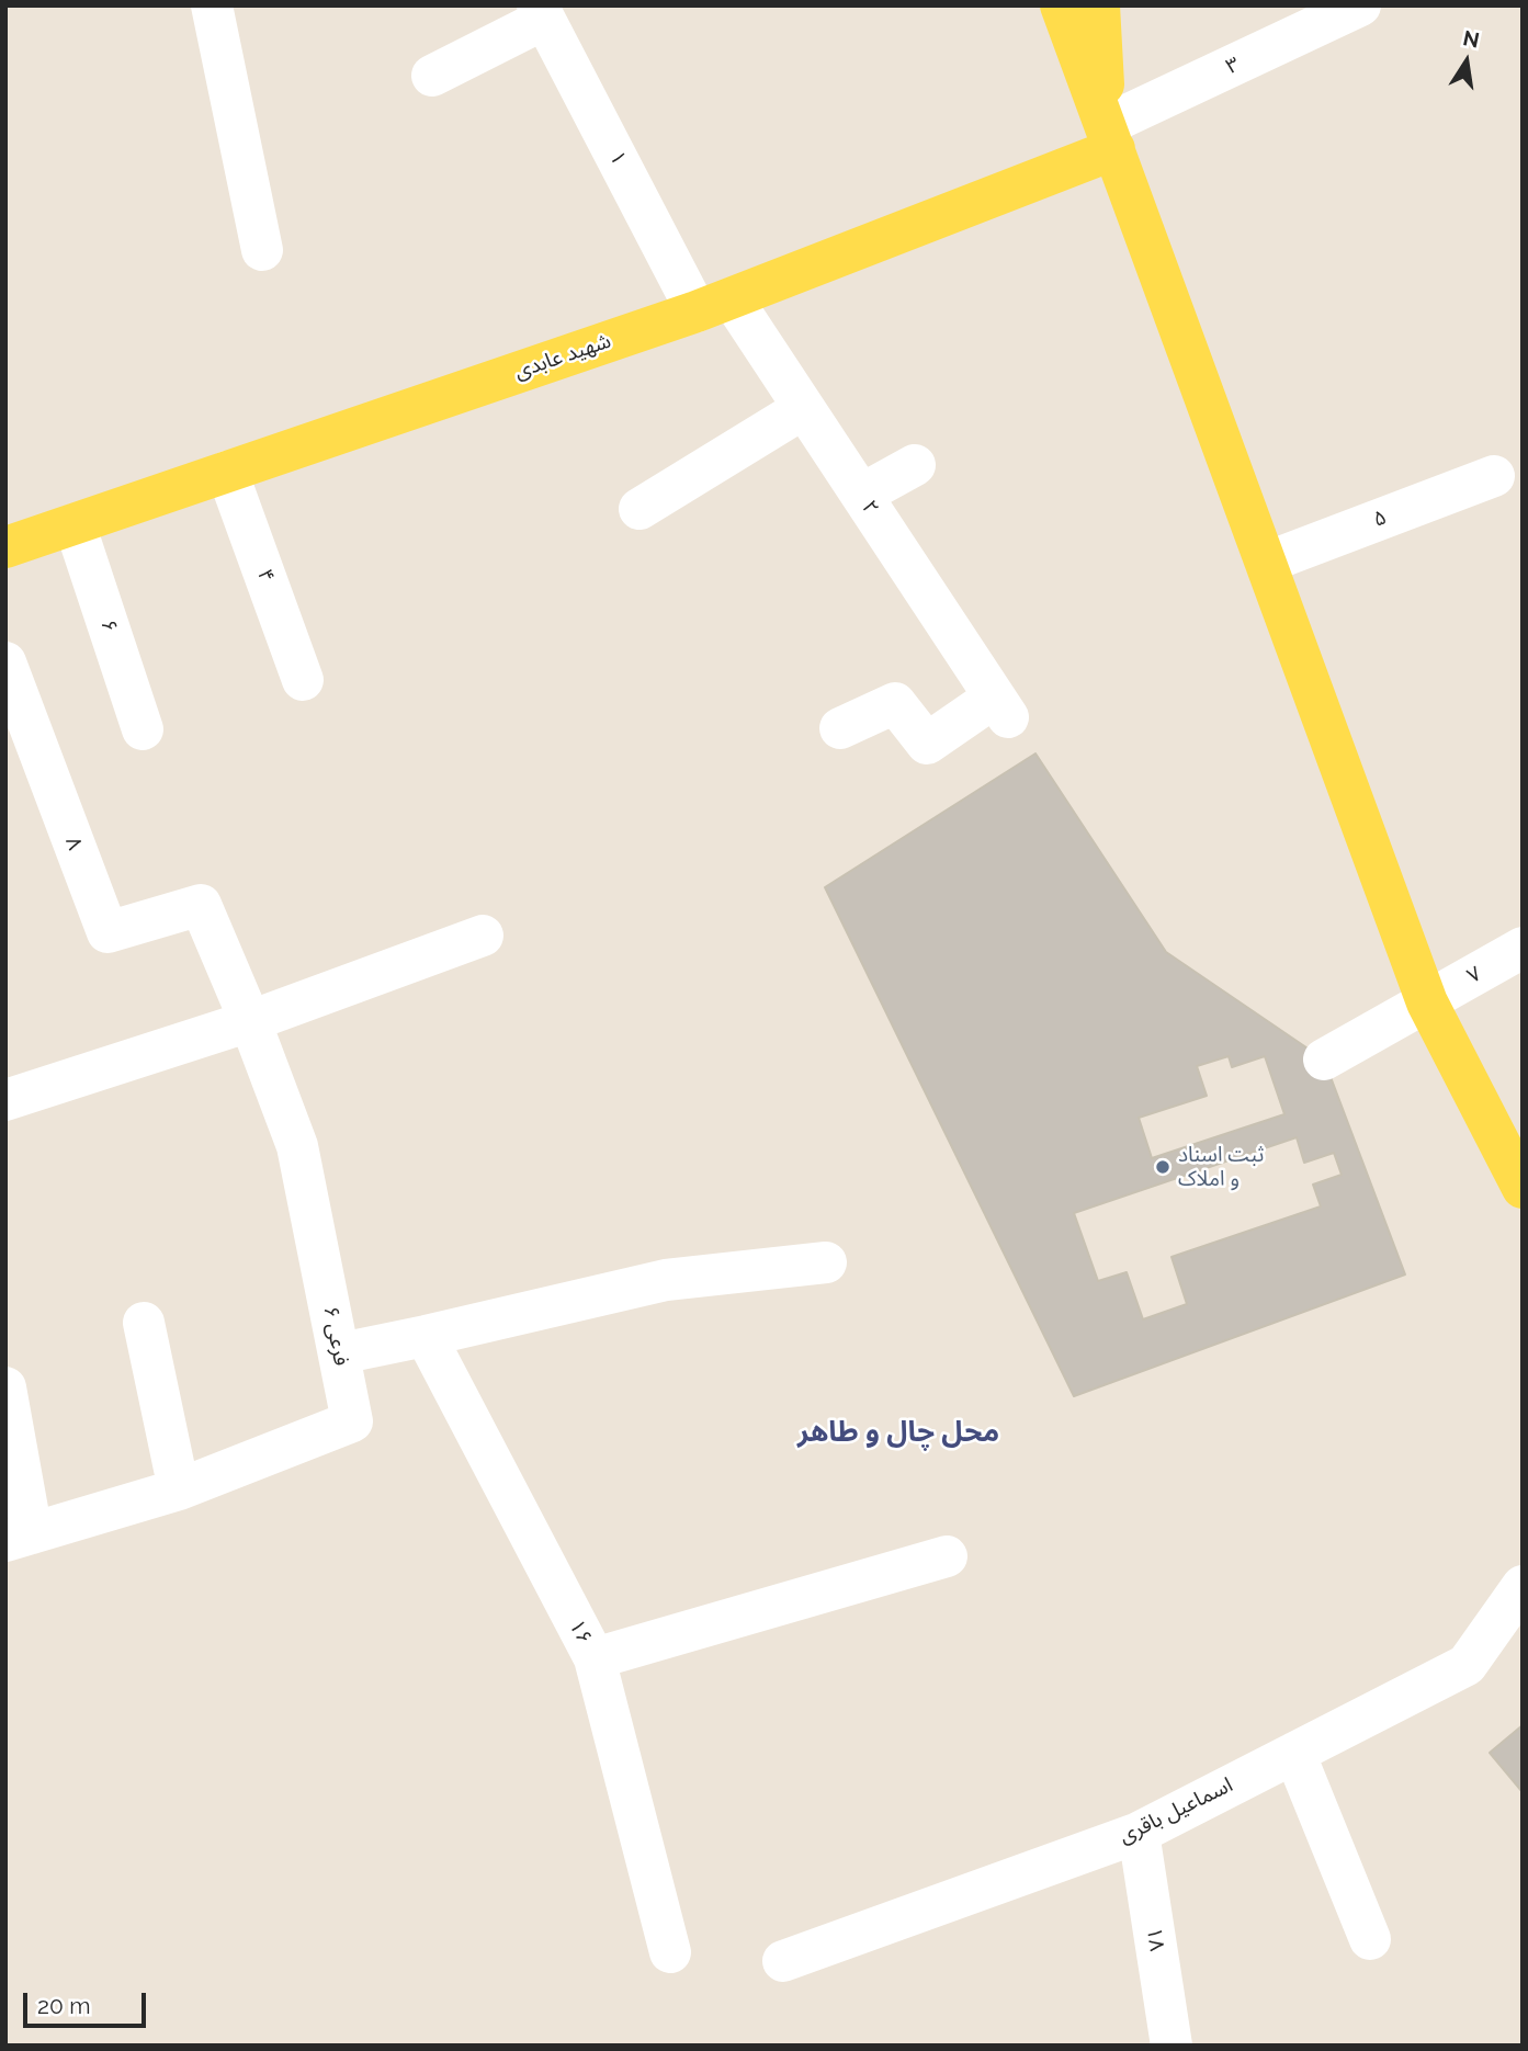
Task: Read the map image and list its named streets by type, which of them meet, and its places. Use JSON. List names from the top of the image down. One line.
{"streets":{"main road":["شهید عابدی"],"street":["۳","۱","۲","۵","۴","۶","۸","۷","فرعی ۶","۱۶","اسماعیل باقری","۱۸"]},"crossings":[["۳","شهید عابدی"],["۱","شهید عابدی"],["۱","۲"],["شهید عابدی","۲"],["شهید عابدی","۴"],["شهید عابدی","۶"],["۸","فرعی ۶"],["اسماعیل باقری","۱۸"]],"districts":["محل چال و طاهر"],"places":["ثبت اسناد و املاک"],"scale_bar":"20 m","north":"top"}
